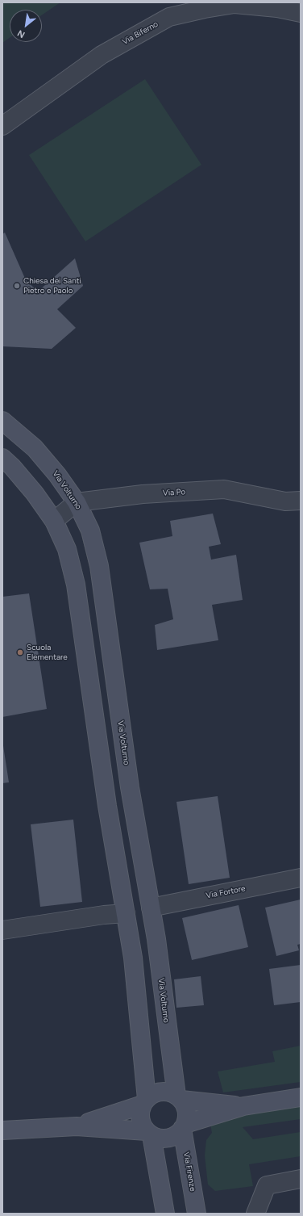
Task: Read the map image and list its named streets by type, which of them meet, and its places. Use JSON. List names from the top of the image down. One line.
{"streets":{"street":["Via Biferno","Via Volturno","Via Po","Via Fortore","Via Firenze"]},"crossings":[["Via Volturno","Via Po"],["Via Volturno","Via Fortore"],["Via Volturno","Via Firenze"]],"places":["Chiesa dei Santi Pietro e Paolo","Scuola Elementare"],"north":"bottom left"}
